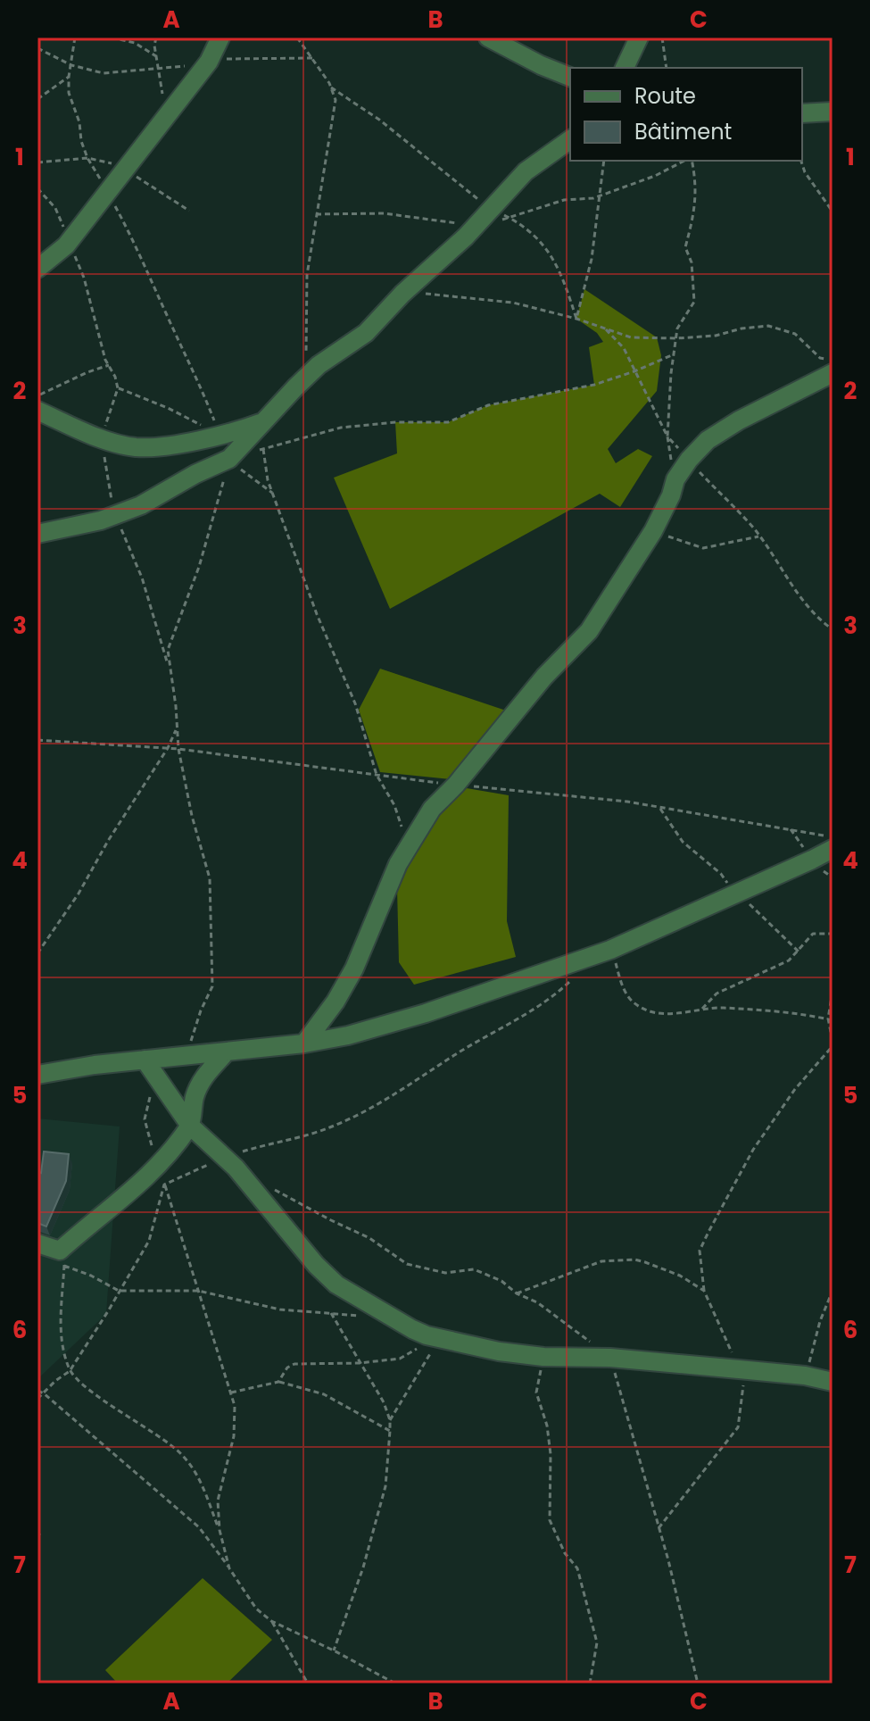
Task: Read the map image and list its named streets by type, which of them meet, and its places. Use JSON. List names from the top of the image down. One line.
{"legend":["Route","Bâtiment"],"grid":{"columns":["A","B","C"],"rows":["1","2","3","4","5","6","7"]}}
